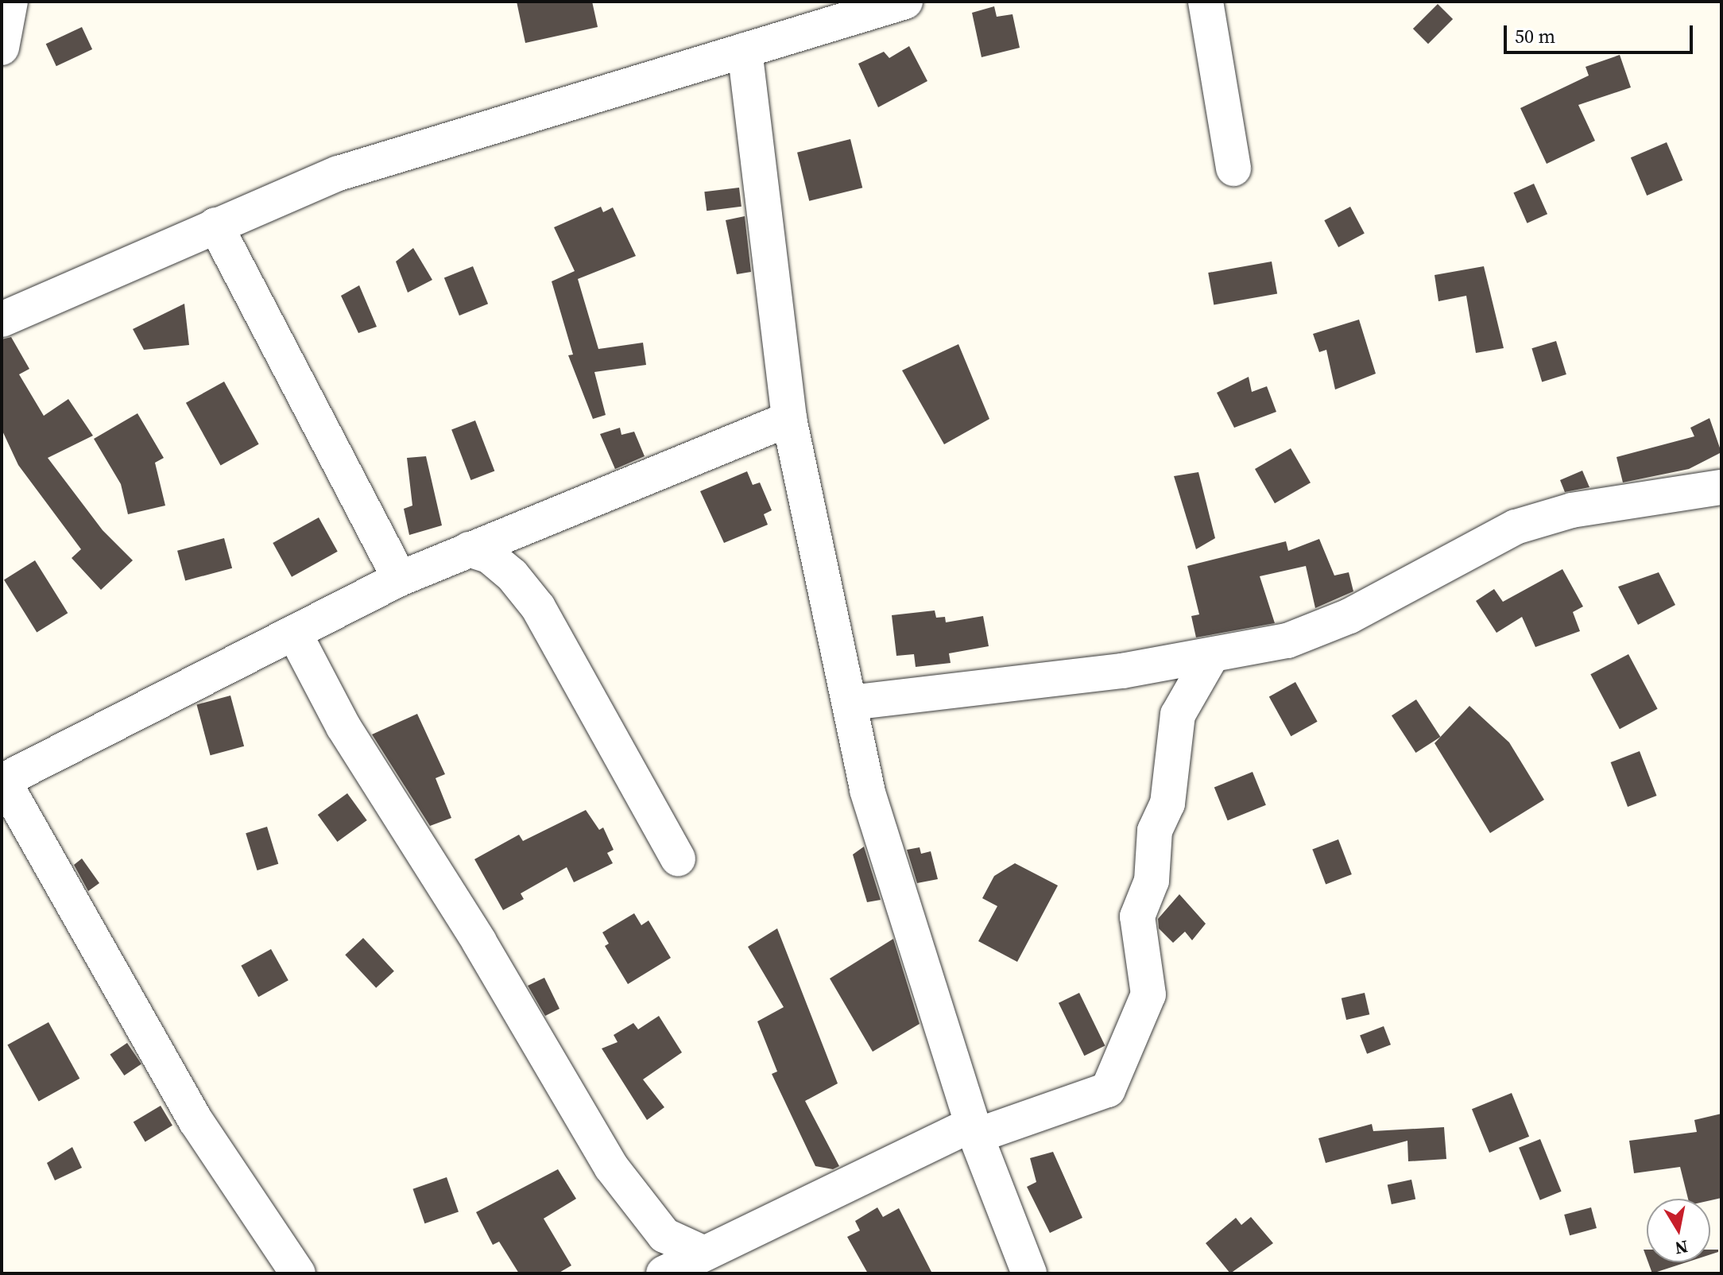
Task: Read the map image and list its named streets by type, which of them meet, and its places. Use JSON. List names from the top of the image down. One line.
{"scale_bar":"50 m","north":"bottom"}
